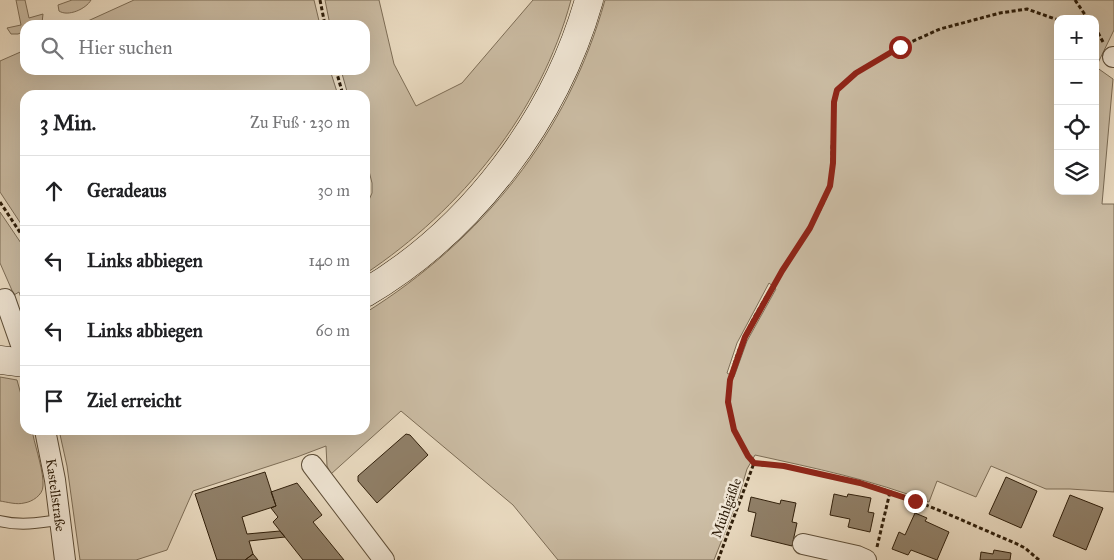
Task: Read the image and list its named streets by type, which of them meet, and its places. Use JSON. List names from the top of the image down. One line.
{"streets":{"street":["Kastellstraße"],"path":["Mühlgäßle"]},"page":{"map_buttons":["+","−"],"search":"Hier suchen","heading":["3 Min.","Zu Fuß · 230 m"],"list":[["Geradeaus","30 m"],["Links abbiegen","140 m"],["Links abbiegen","60 m"],"Ziel erreicht"]}}
